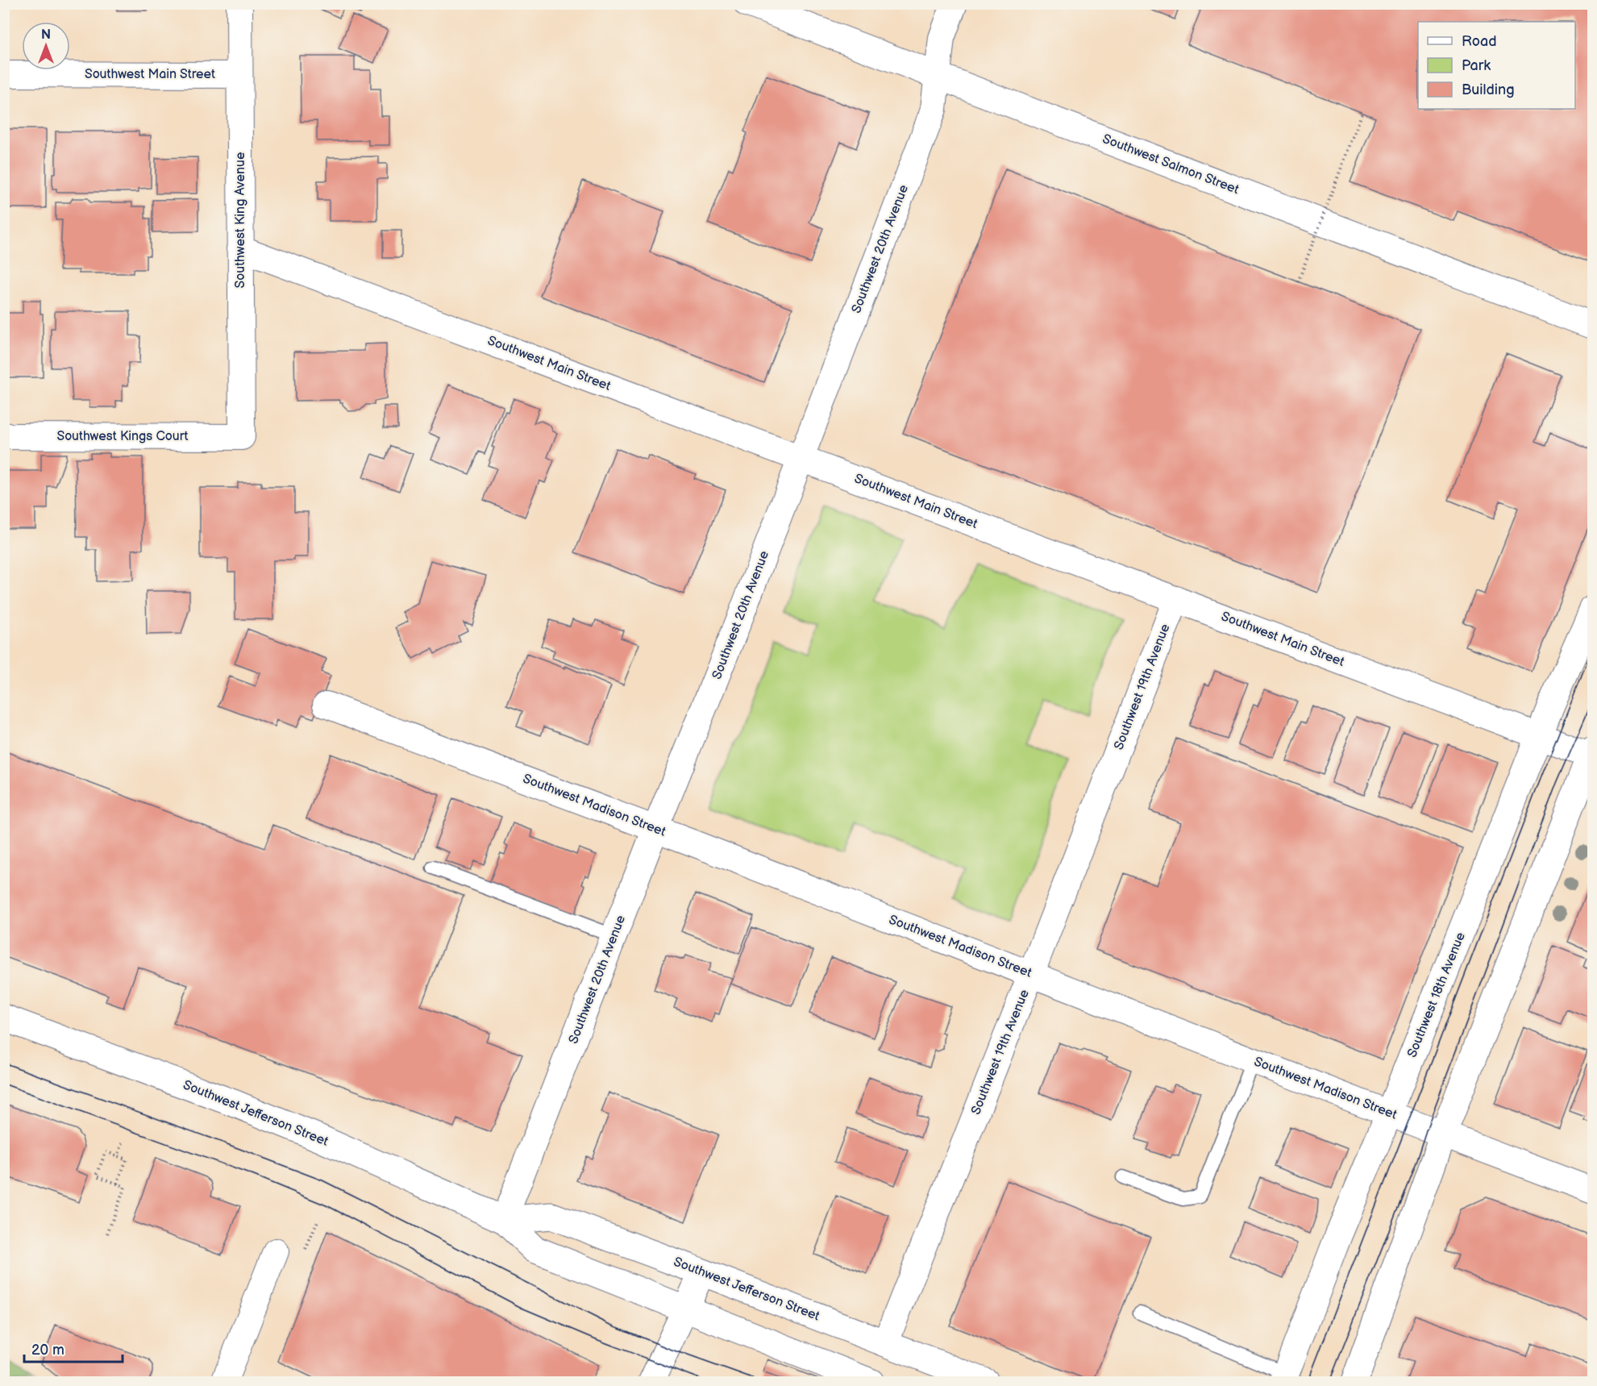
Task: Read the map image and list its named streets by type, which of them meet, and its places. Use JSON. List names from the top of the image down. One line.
{"streets":{"street":["Southwest Main Street","Southwest Salmon Street","Southwest King Avenue","Southwest 20th Avenue","Southwest Kings Court","Southwest 19th Avenue","Southwest Madison Street","Southwest 18th Avenue","Southwest Jefferson Street"]},"crossings":[["Southwest Main Street","Southwest King Avenue"],["Southwest Main Street","Southwest 20th Avenue"],["Southwest Main Street","Southwest 19th Avenue"],["Southwest Main Street","Southwest 18th Avenue"],["Southwest Salmon Street","Southwest 20th Avenue"],["Southwest King Avenue","Southwest Kings Court"],["Southwest 20th Avenue","Southwest Madison Street"],["Southwest 20th Avenue","Southwest Jefferson Street"],["Southwest 19th Avenue","Southwest Madison Street"],["Southwest 19th Avenue","Southwest Jefferson Street"],["Southwest Madison Street","Southwest 18th Avenue"]],"legend":["Road","Park","Building"],"scale_bar":"20 m","north":"top"}
